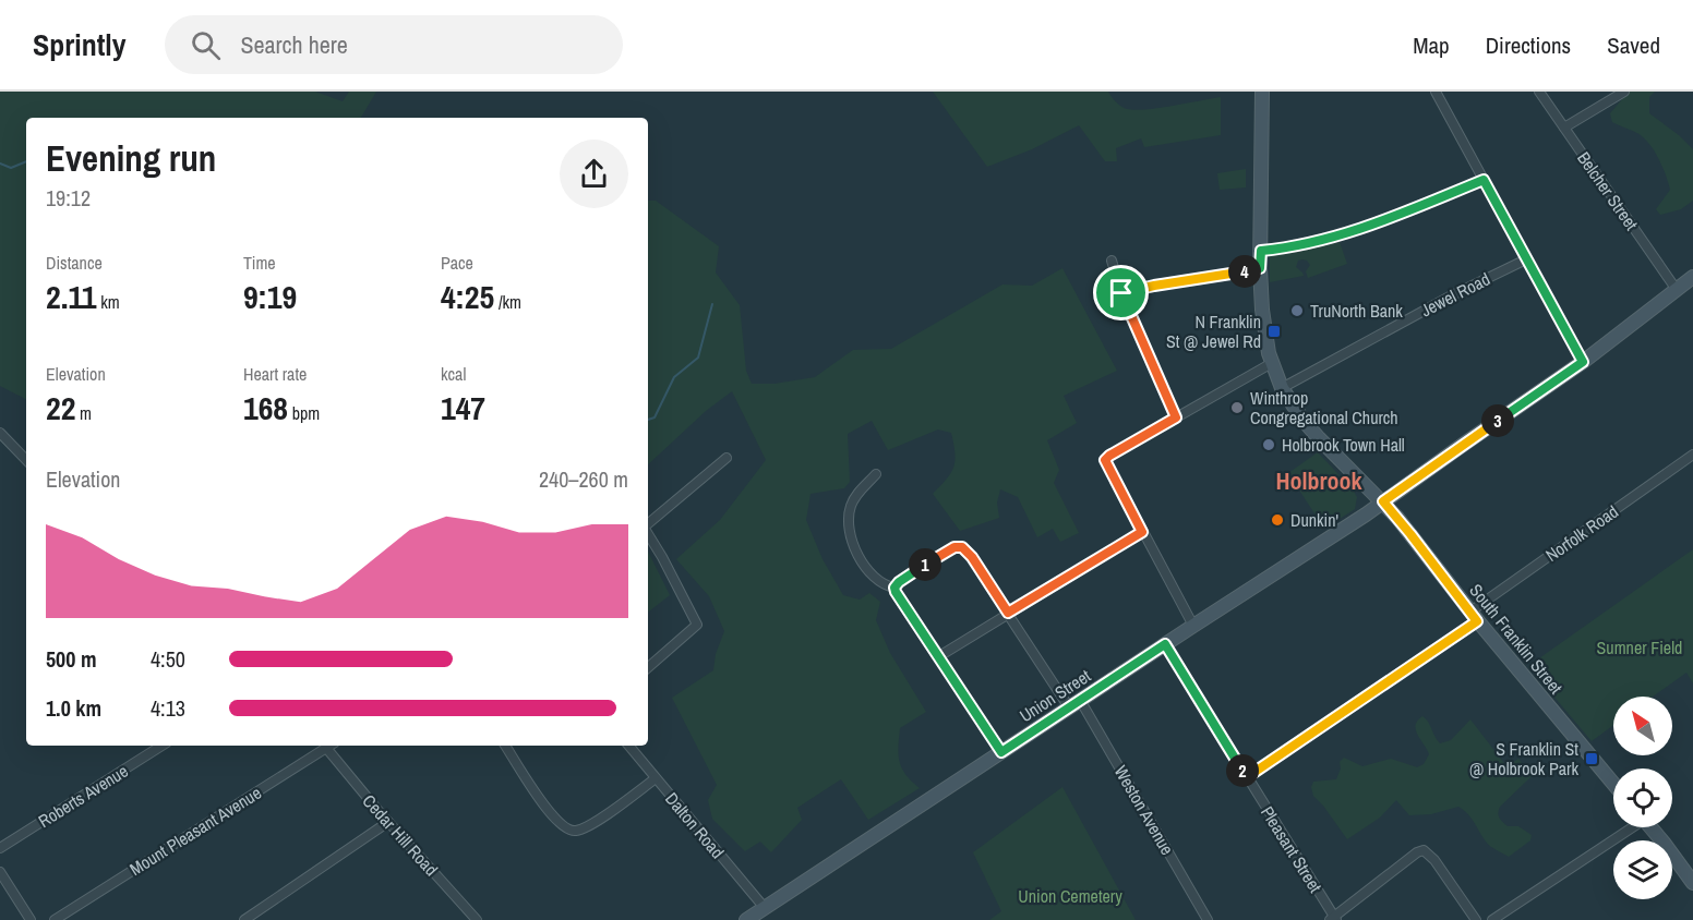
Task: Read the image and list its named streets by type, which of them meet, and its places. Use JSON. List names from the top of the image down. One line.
{"streets":{"main road":["South Franklin Street","Union Street"],"street":["Belcher Street","Jewel Road","Norfolk Road","Roberts Avenue","Weston Avenue","Dalton Road","Mount Pleasant Avenue","Cedar Hill Road","Pleasant Street"]},"crossings":[["Belcher Street","Union Street"],["Jewel Road","South Franklin Street"],["Norfolk Road","South Franklin Street"],["Norfolk Road","Pleasant Street"],["South Franklin Street","Union Street"],["Union Street","Weston Avenue"],["Union Street","Dalton Road"],["Union Street","Pleasant Street"],["Mount Pleasant Avenue","Cedar Hill Road"]],"districts":["Holbrook"],"parks":["Sumner Field","Union Cemetery"],"places":{"other":["TruNorth Bank","Winthrop Congregational Church","Holbrook Town Hall","Dunkin'"],"transit":["N Franklin St @ Jewel Rd","S Franklin St @ Holbrook Park"]},"north":"top left","page":{"header":"Sprintly","search":"Search here","nav":["Map","Directions","Saved"],"heading":["Evening run","19:12"],"stats":[["Distance","2.11 km"],["Time","9:19"],["Pace","4:25 /km"],["Elevation","22 m"],["Heart rate","168 bpm"],["kcal","147"]],"pins":["4","3","1","2"],"chart":["Elevation","240–260 m"],"list":[{"name":"500 m","note":"4:50"},{"name":"1.0 km","note":"4:13"}]}}
